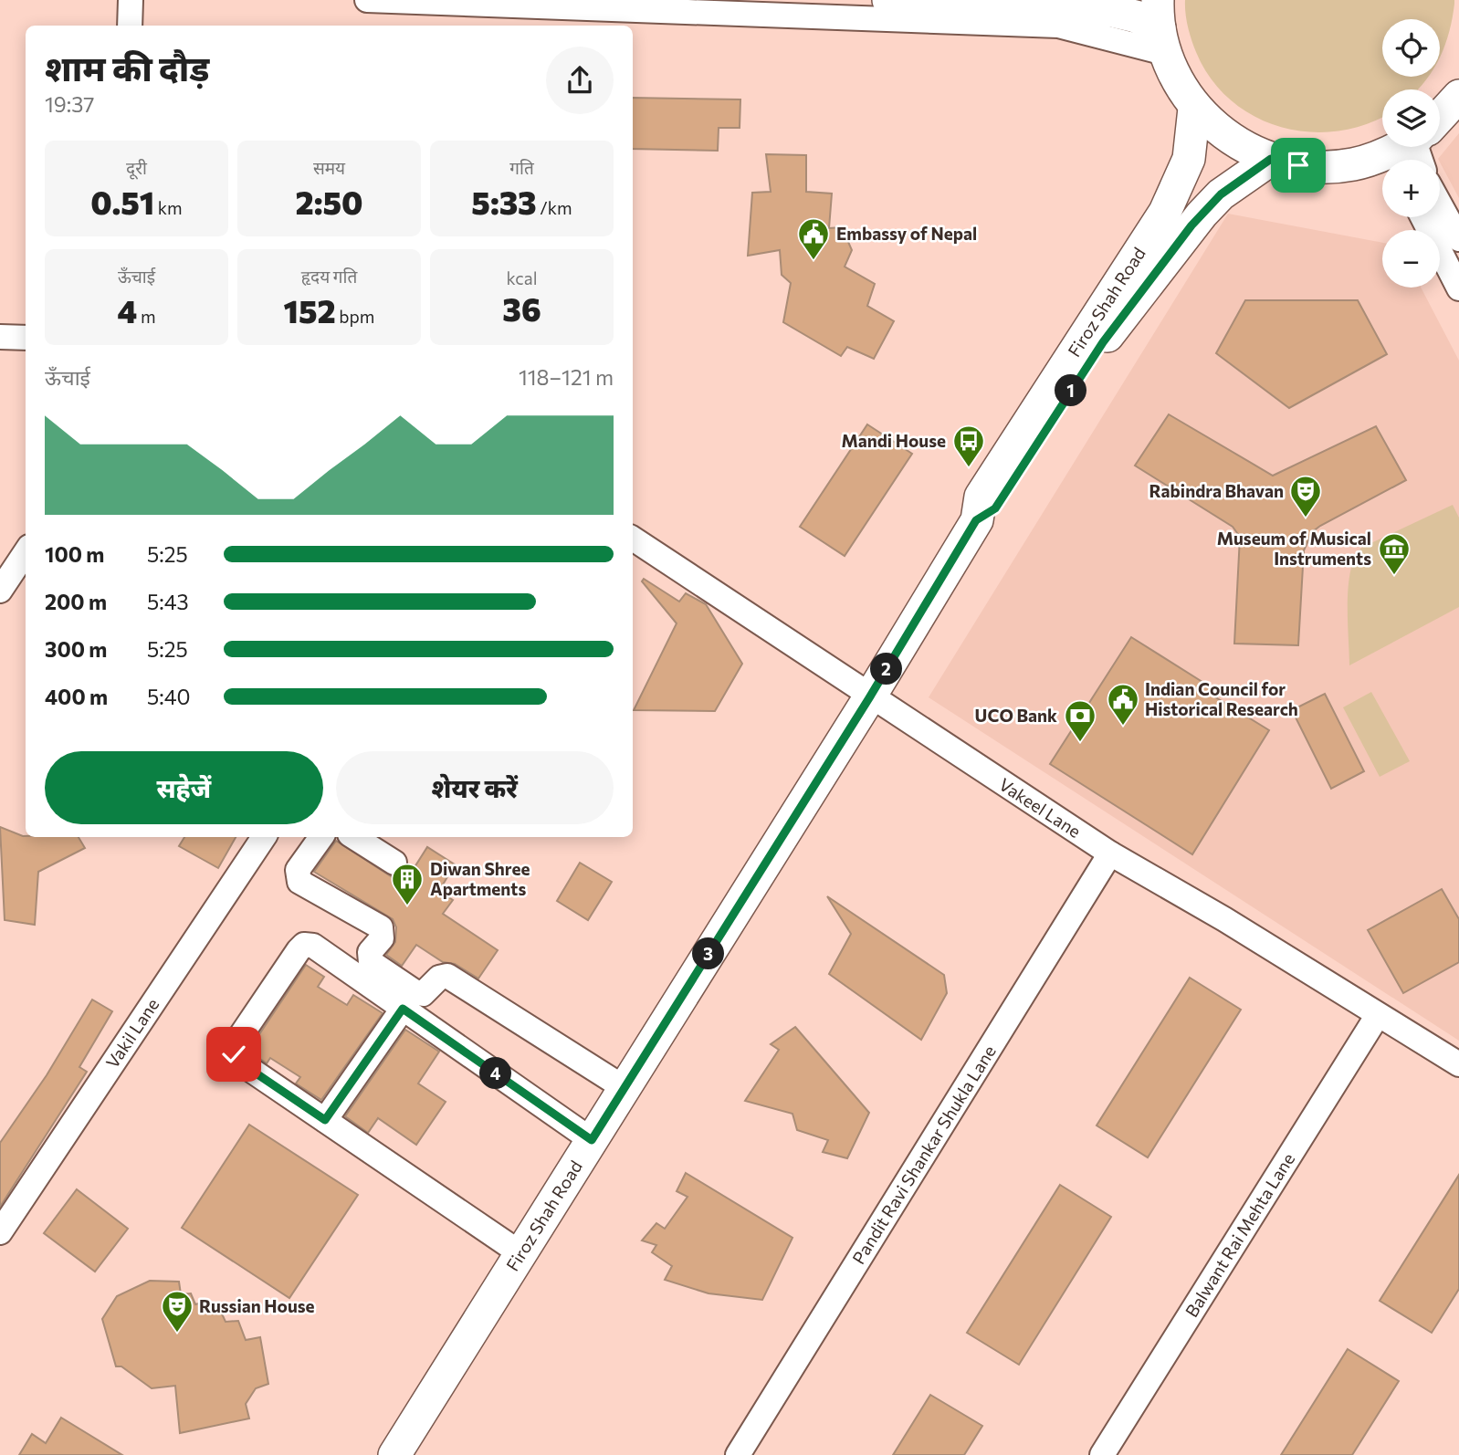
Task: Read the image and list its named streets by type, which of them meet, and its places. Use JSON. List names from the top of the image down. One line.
{"streets":{"main road":["Firoz Shah Road"],"street":["Vakeel Lane","Vakil Lane","Pandit Ravi Shankar Shukla Lane","Balwant Rai Mehta Lane"]},"crossings":[["Firoz Shah Road","Vakeel Lane"],["Vakeel Lane","Pandit Ravi Shankar Shukla Lane"],["Vakeel Lane","Balwant Rai Mehta Lane"]],"places":{"public building":["Embassy of Nepal","Indian Council for Historical Research"],"bus stop":["Mandi House"],"theatre":["Rabindra Bhavan","Russian House"],"museum":["Museum of Musical Instruments"],"bank":["UCO Bank"],"building":["Diwan Shree Apartments"]},"page":{"map_buttons":["+","−"],"heading":["शाम की दौड़","19:37"],"stats":[["दूरी","0.51 km"],["समय","2:50"],["गति","5:33 /km"],["ऊँचाई","4 m"],["हृदय गति","152 bpm"],["kcal","36"]],"chart":["ऊँचाई","118–121 m"],"pins":["1","2","3","4"],"list":[{"name":"100 m","note":"5:25"},{"name":"200 m","note":"5:43"},{"name":"300 m","note":"5:25"},{"name":"400 m","note":"5:40"}],"buttons":["सहेजें","शेयर करें"]}}
